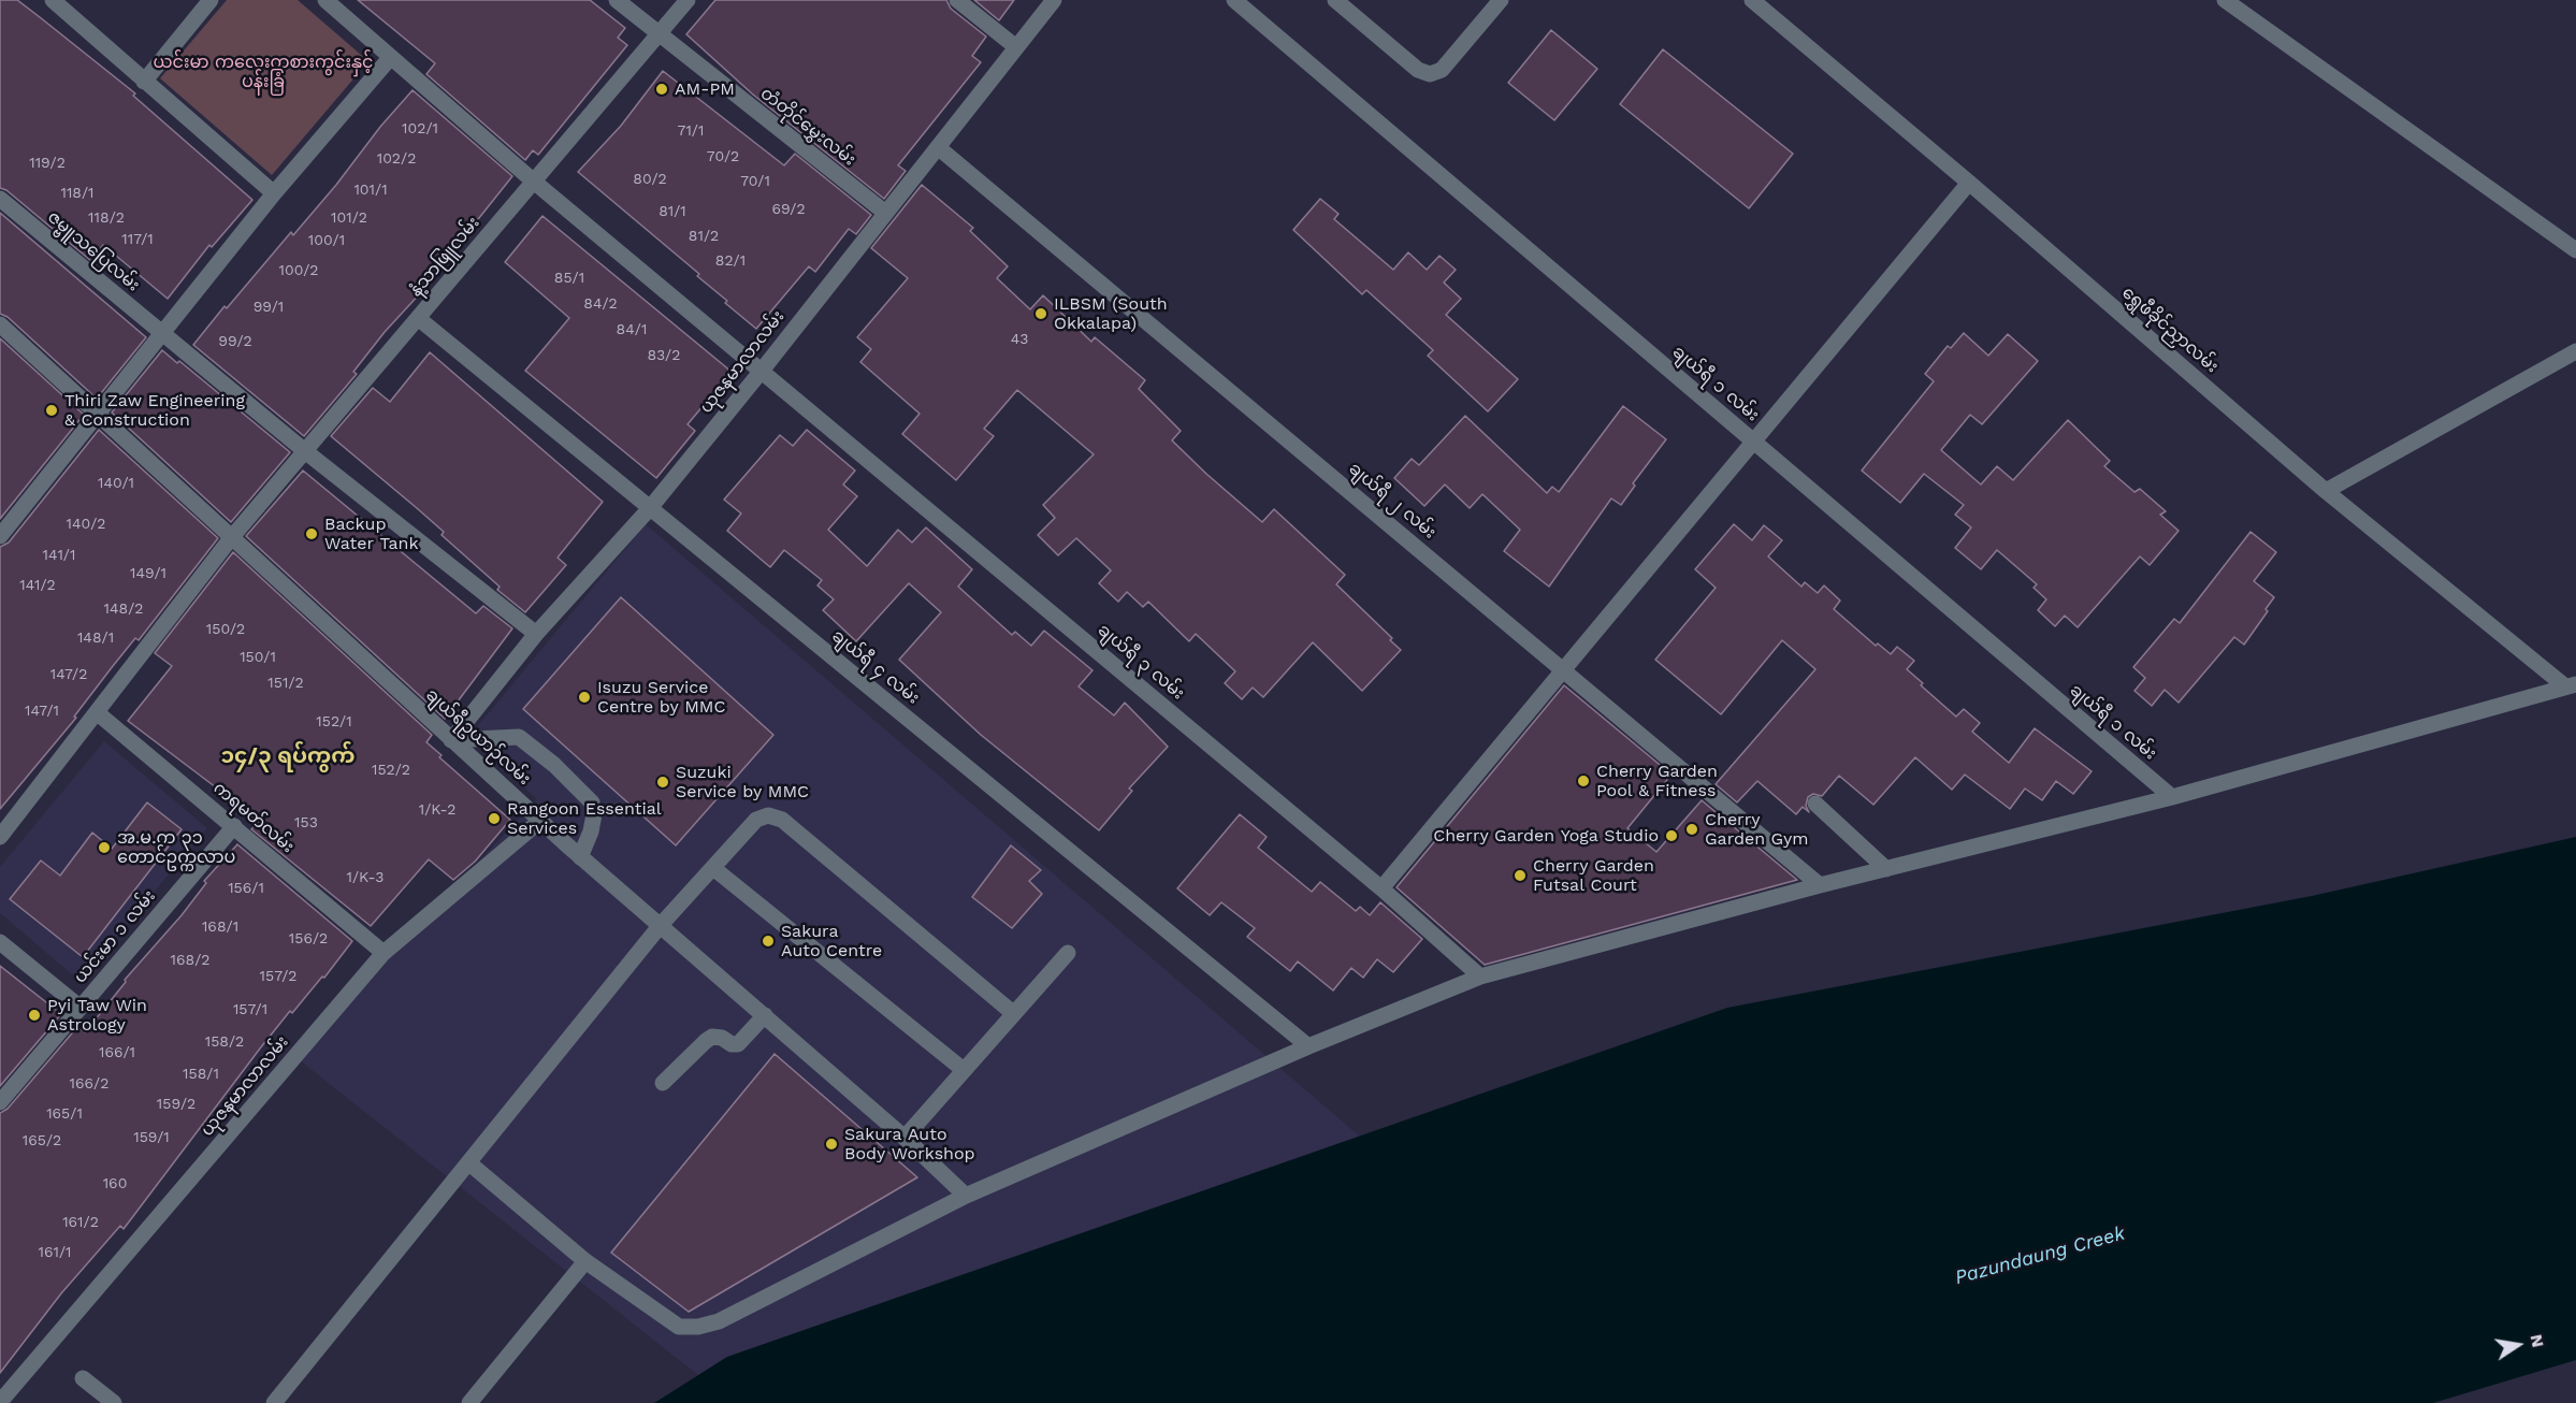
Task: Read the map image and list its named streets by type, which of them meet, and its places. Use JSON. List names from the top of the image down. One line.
{"streets":{"street":["တံတိုင်မွှေးလမ်း","ဇမ္ဗူသပြေလမ်း","နံ့သာဖြူလမ်း","ရွှေဖီခိုင်ညှာလမ်း","ယုဇနမာလာလမ်း","ချယ်ရီ ၁ လမ်း","ချယ်ရီ ၂ လမ်း","ချယ်ရီ ၃ လမ်း","ချယ်ရီ ၄ လမ်း","ချယ်ရီဥယာဉ်လမ်း","ကရမတ်လမ်း","ယင်းမာ ၁ လမ်း"]},"crossings":[["တံတိုင်မွှေးလမ်း","နံ့သာဖြူလမ်း"],["တံတိုင်မွှေးလမ်း","ယုဇနမာလာလမ်း"],["ဇမ္ဗူသပြေလမ်း","နံ့သာဖြူလမ်း"],["ဇမ္ဗူသပြေလမ်း","ယုဇနမာလာလမ်း"],["နံ့သာဖြူလမ်း","ချယ်ရီ ၄ လမ်း"],["နံ့သာဖြူလမ်း","ချယ်ရီဥယာဉ်လမ်း"],["ယုဇနမာလာလမ်း","ချယ်ရီ ၂ လမ်း"],["ယုဇနမာလာလမ်း","ချယ်ရီ ၃ လမ်း"],["ယုဇနမာလာလမ်း","ချယ်ရီ ၄ လမ်း"],["ယုဇနမာလာလမ်း","ချယ်ရီဥယာဉ်လမ်း"],["ယုဇနမာလာလမ်း","ကရမတ်လမ်း"],["ကရမတ်လမ်း","ယင်းမာ ၁ လမ်း"]],"districts":["၁၄/၃ ရပ်ကွက်"],"water":["Pazundaung Creek"],"parks":["ယင်းမာ ကလေးကစားကွင်းနှင့် ပန်းခြံ"],"places":["AM-PM","ILBSM (South Okkalapa)","Thiri Zaw Engineering & Construction","Backup Water Tank","Isuzu Service Centre by MMC","Cherry Garden Pool & Fitness","Suzuki Service by MMC","Rangoon Essential Services","Cherry Garden Gym","Cherry Garden Yoga Studio","အ.မ.က ၃၁ တောင်ဥက္ကလာပ","Cherry Garden Futsal Court","Sakura Auto Centre","Pyi Taw Win Astrology","Sakura Auto Body Workshop"],"house_numbers":["102/1","71/1","70/2","102/2","119/2","80/2","70/1","101/1","118/1","69/2","81/1","118/2","101/2","81/2","117/1","100/1","82/1","100/2","85/1","84/2","99/1","84/1","43","99/2","83/2","140/1","140/2","141/1","149/1","141/2","148/2","150/2","148/1","150/1","147/2","151/2","147/1","152/1","152/2","1/K-2","153","1/K-3","156/1","168/1","156/2","168/2","157/2","157/1","158/2","166/1","158/1","166/2","159/2","165/1","159/1","165/2","160","161/2","161/1"],"north":"right"}
